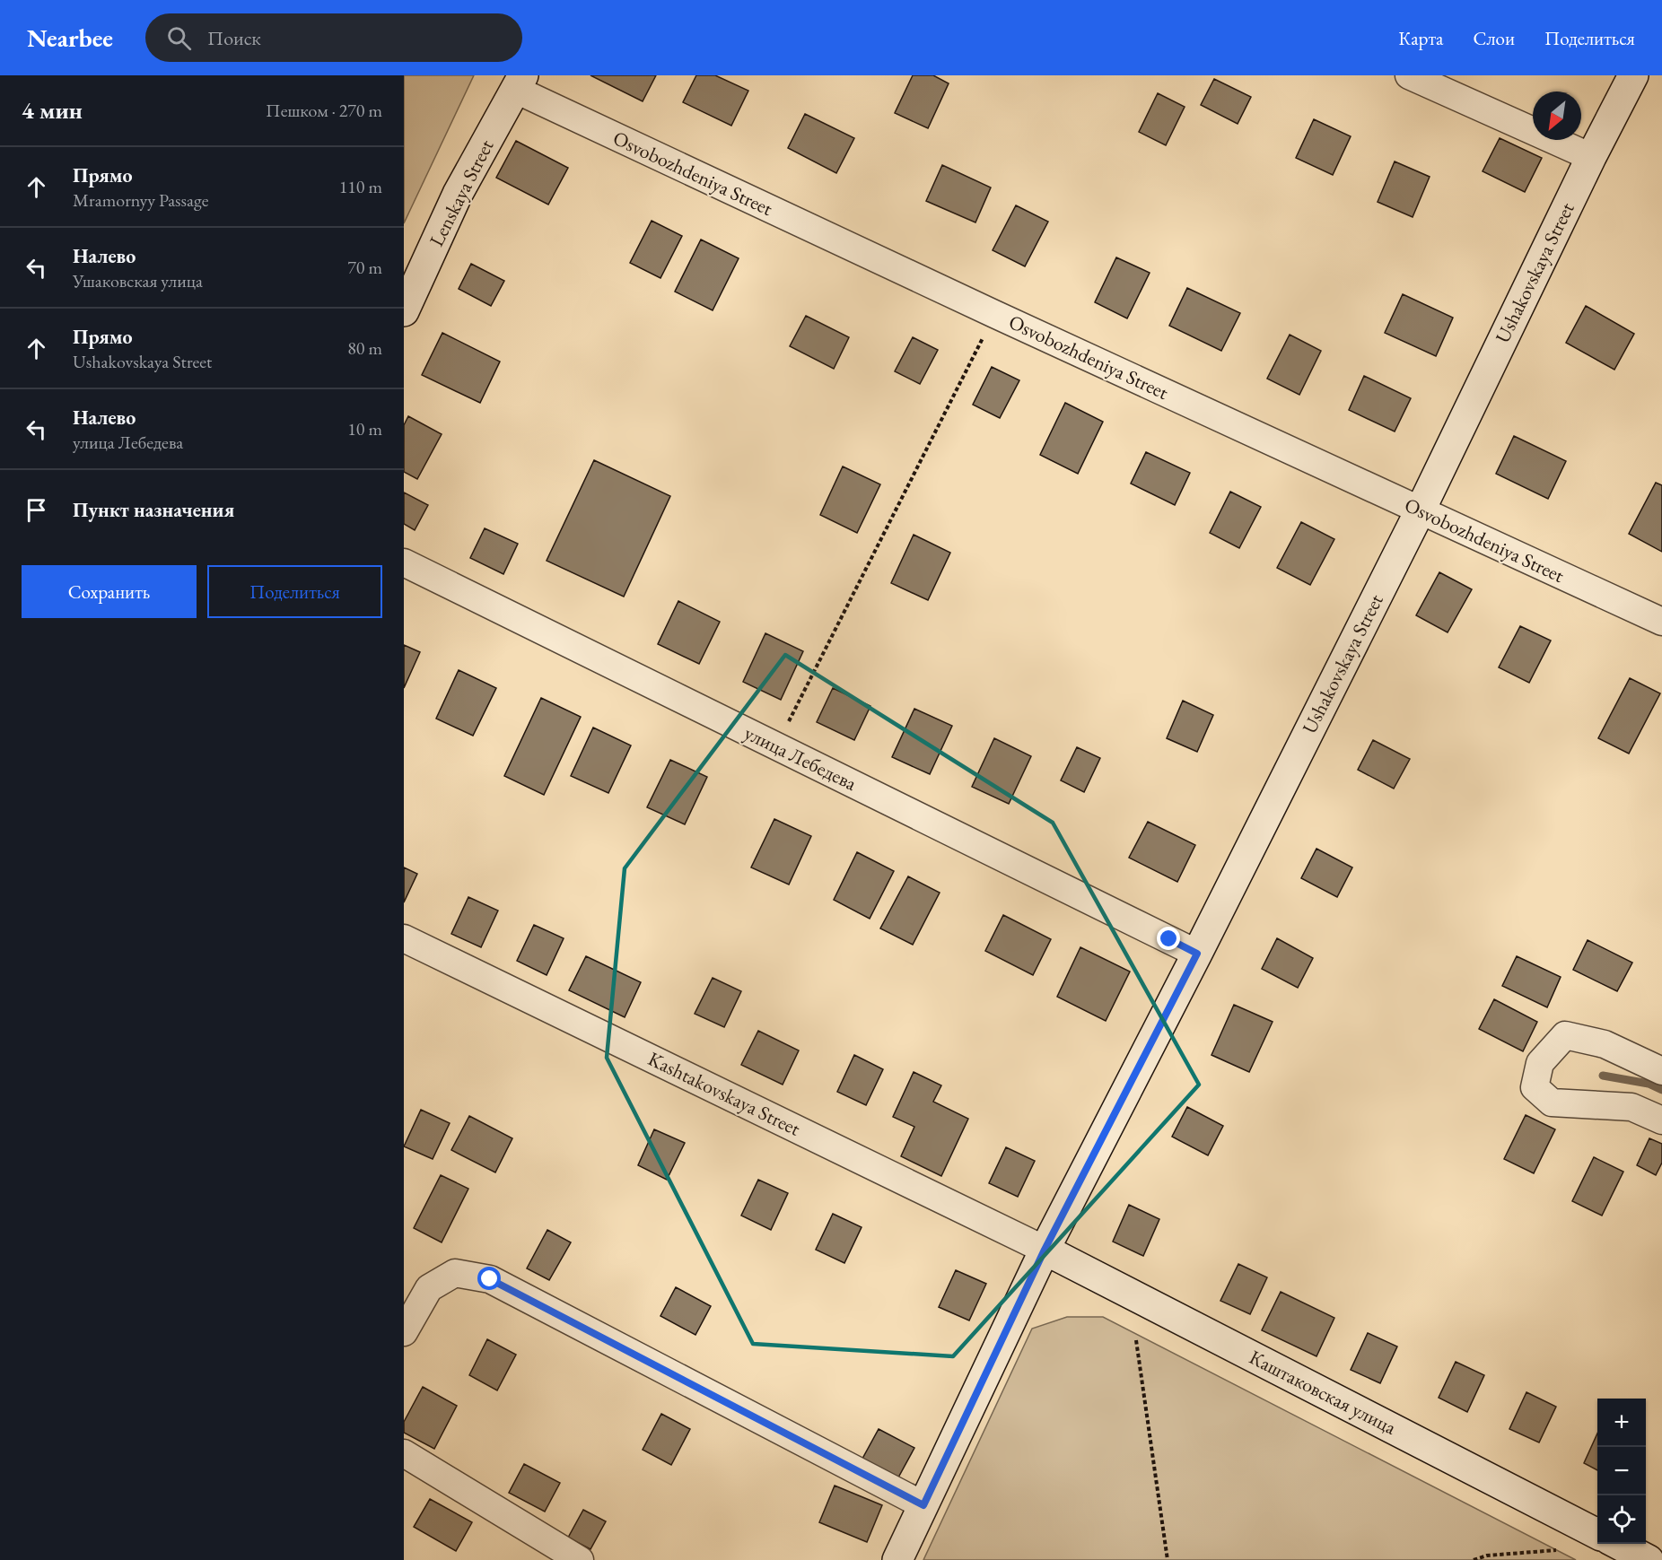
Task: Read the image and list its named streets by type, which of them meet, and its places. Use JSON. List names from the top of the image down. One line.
{"streets":{"main road":["Lenskaya Street","Ushakovskaya Street","Каштаковская улица"],"street":["Osvobozhdeniya Street","улица Лебедева","Kashtakovskaya Street"]},"crossings":[["Osvobozhdeniya Street","Lenskaya Street"],["Osvobozhdeniya Street","Ushakovskaya Street"],["Ushakovskaya Street","улица Лебедева"],["Ushakovskaya Street","Kashtakovskaya Street"],["Ushakovskaya Street","Каштаковская улица"],["Kashtakovskaya Street","Каштаковская улица"]],"north":"bottom left","page":{"header":"Nearbee","search":"Поиск","nav":["Карта","Слои","Поделиться"],"heading":["4 мин","Пешком · 270 m"],"list":[["Прямо","Mramornyy Passage","110 m"],["Налево","Ушаковская улица","70 m"],["Прямо","Ushakovskaya Street","80 m"],["Налево","улица Лебедева","10 m"],"Пункт назначения"],"buttons":["Сохранить","Поделиться"],"map_buttons":["+","−"]}}
